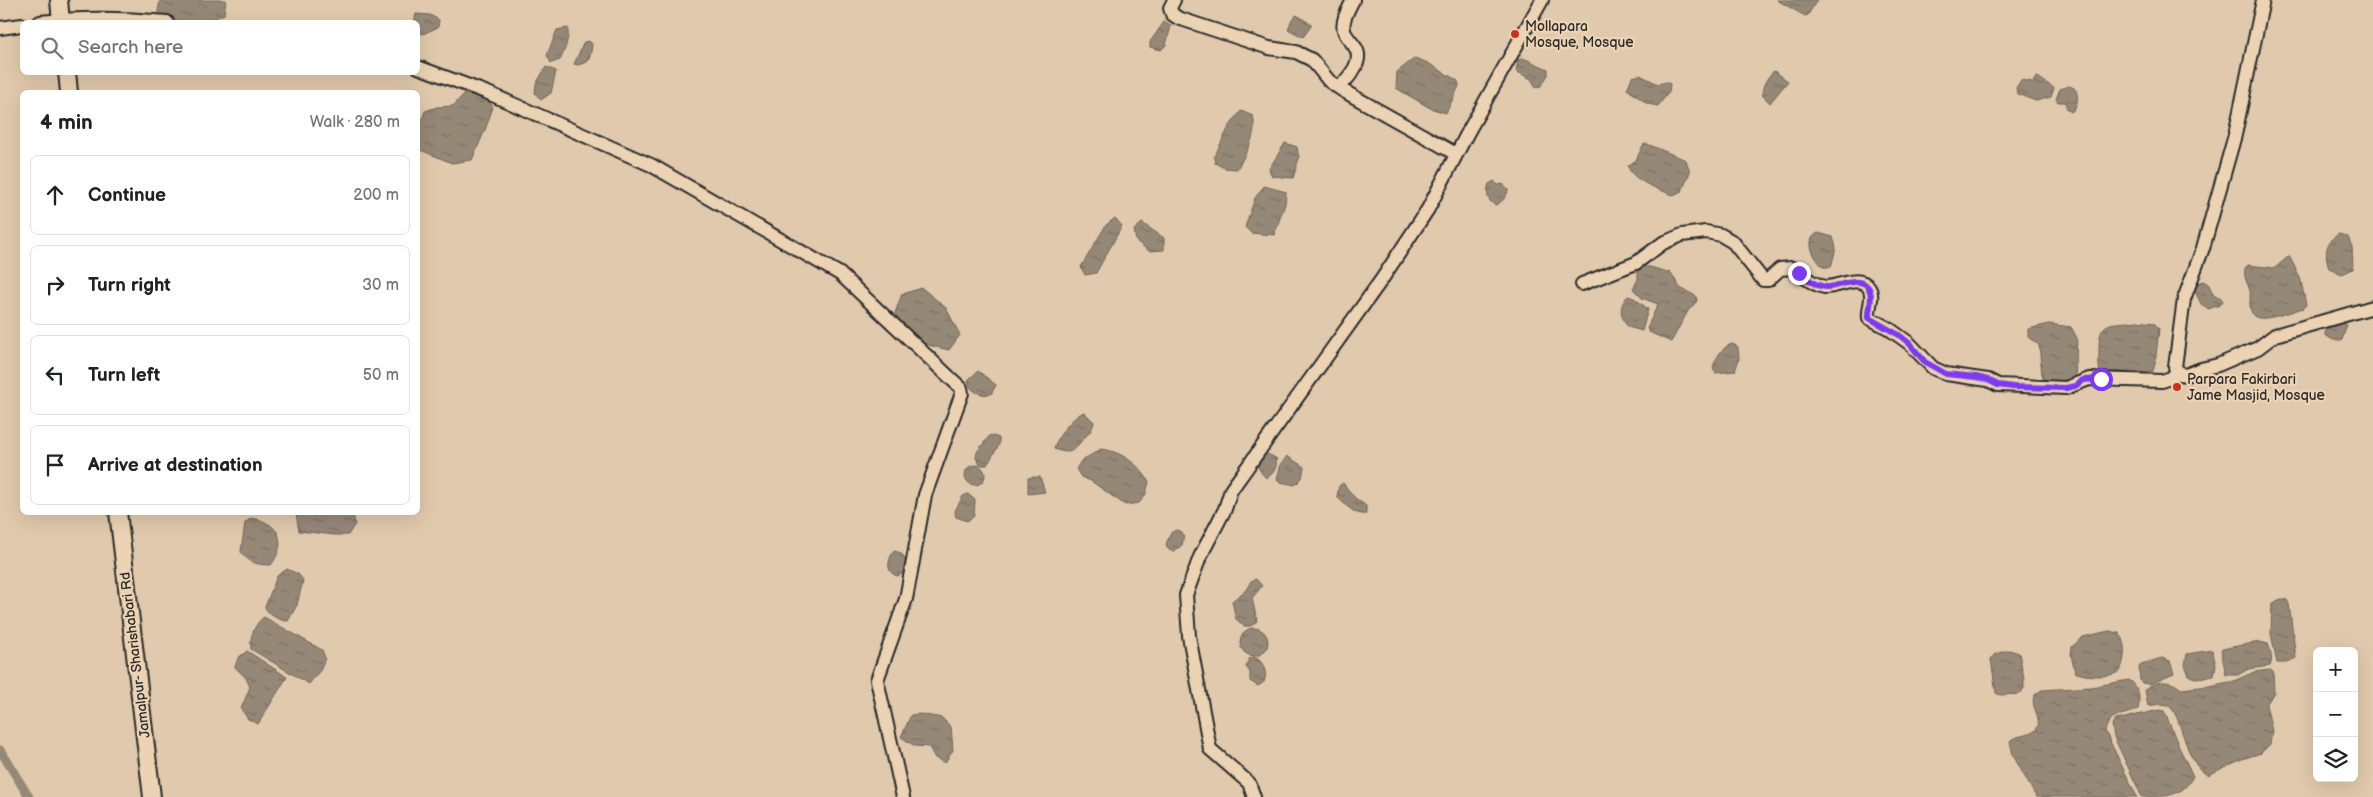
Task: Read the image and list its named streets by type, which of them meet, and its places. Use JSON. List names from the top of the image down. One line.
{"streets":{"main road":["Jamalpur- Sharishabari Rd"]},"places":["Mollapara Mosque, Mosque","Parpara Fakirbari Jame Masjid, Mosque"],"page":{"search":"Search here","heading":["4 min","Walk · 280 m"],"list":[["Continue","200 m"],["Turn right","30 m"],["Turn left","50 m"],"Arrive at destination"],"map_buttons":["+","−"]}}
